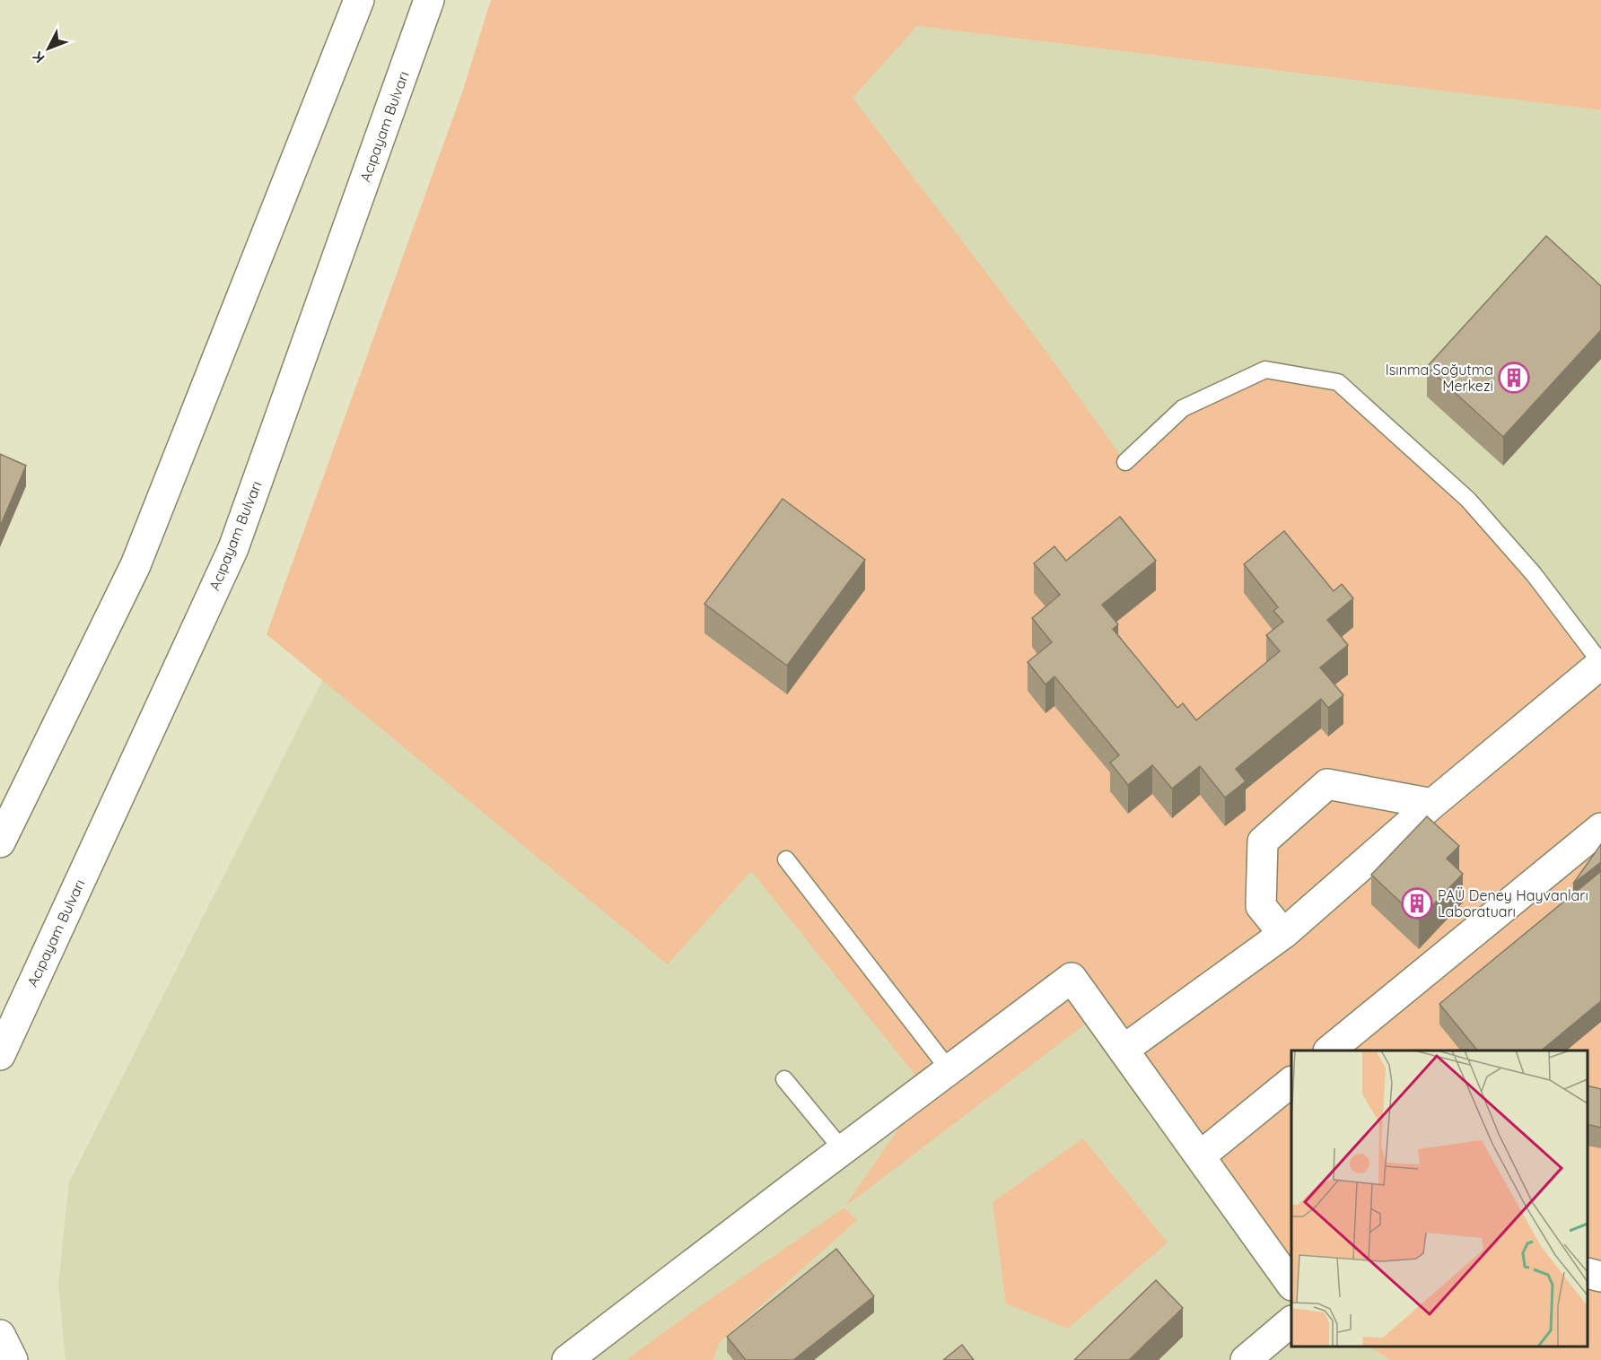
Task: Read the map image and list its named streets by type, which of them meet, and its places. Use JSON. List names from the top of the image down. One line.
{"streets":{"street":["Acıpayam Bulvarı"]},"places":{"building":["Isınma Soğutma Merkezi","PAÜ Deney Hayvanları Laboratuarı"]},"north":"bottom left"}
